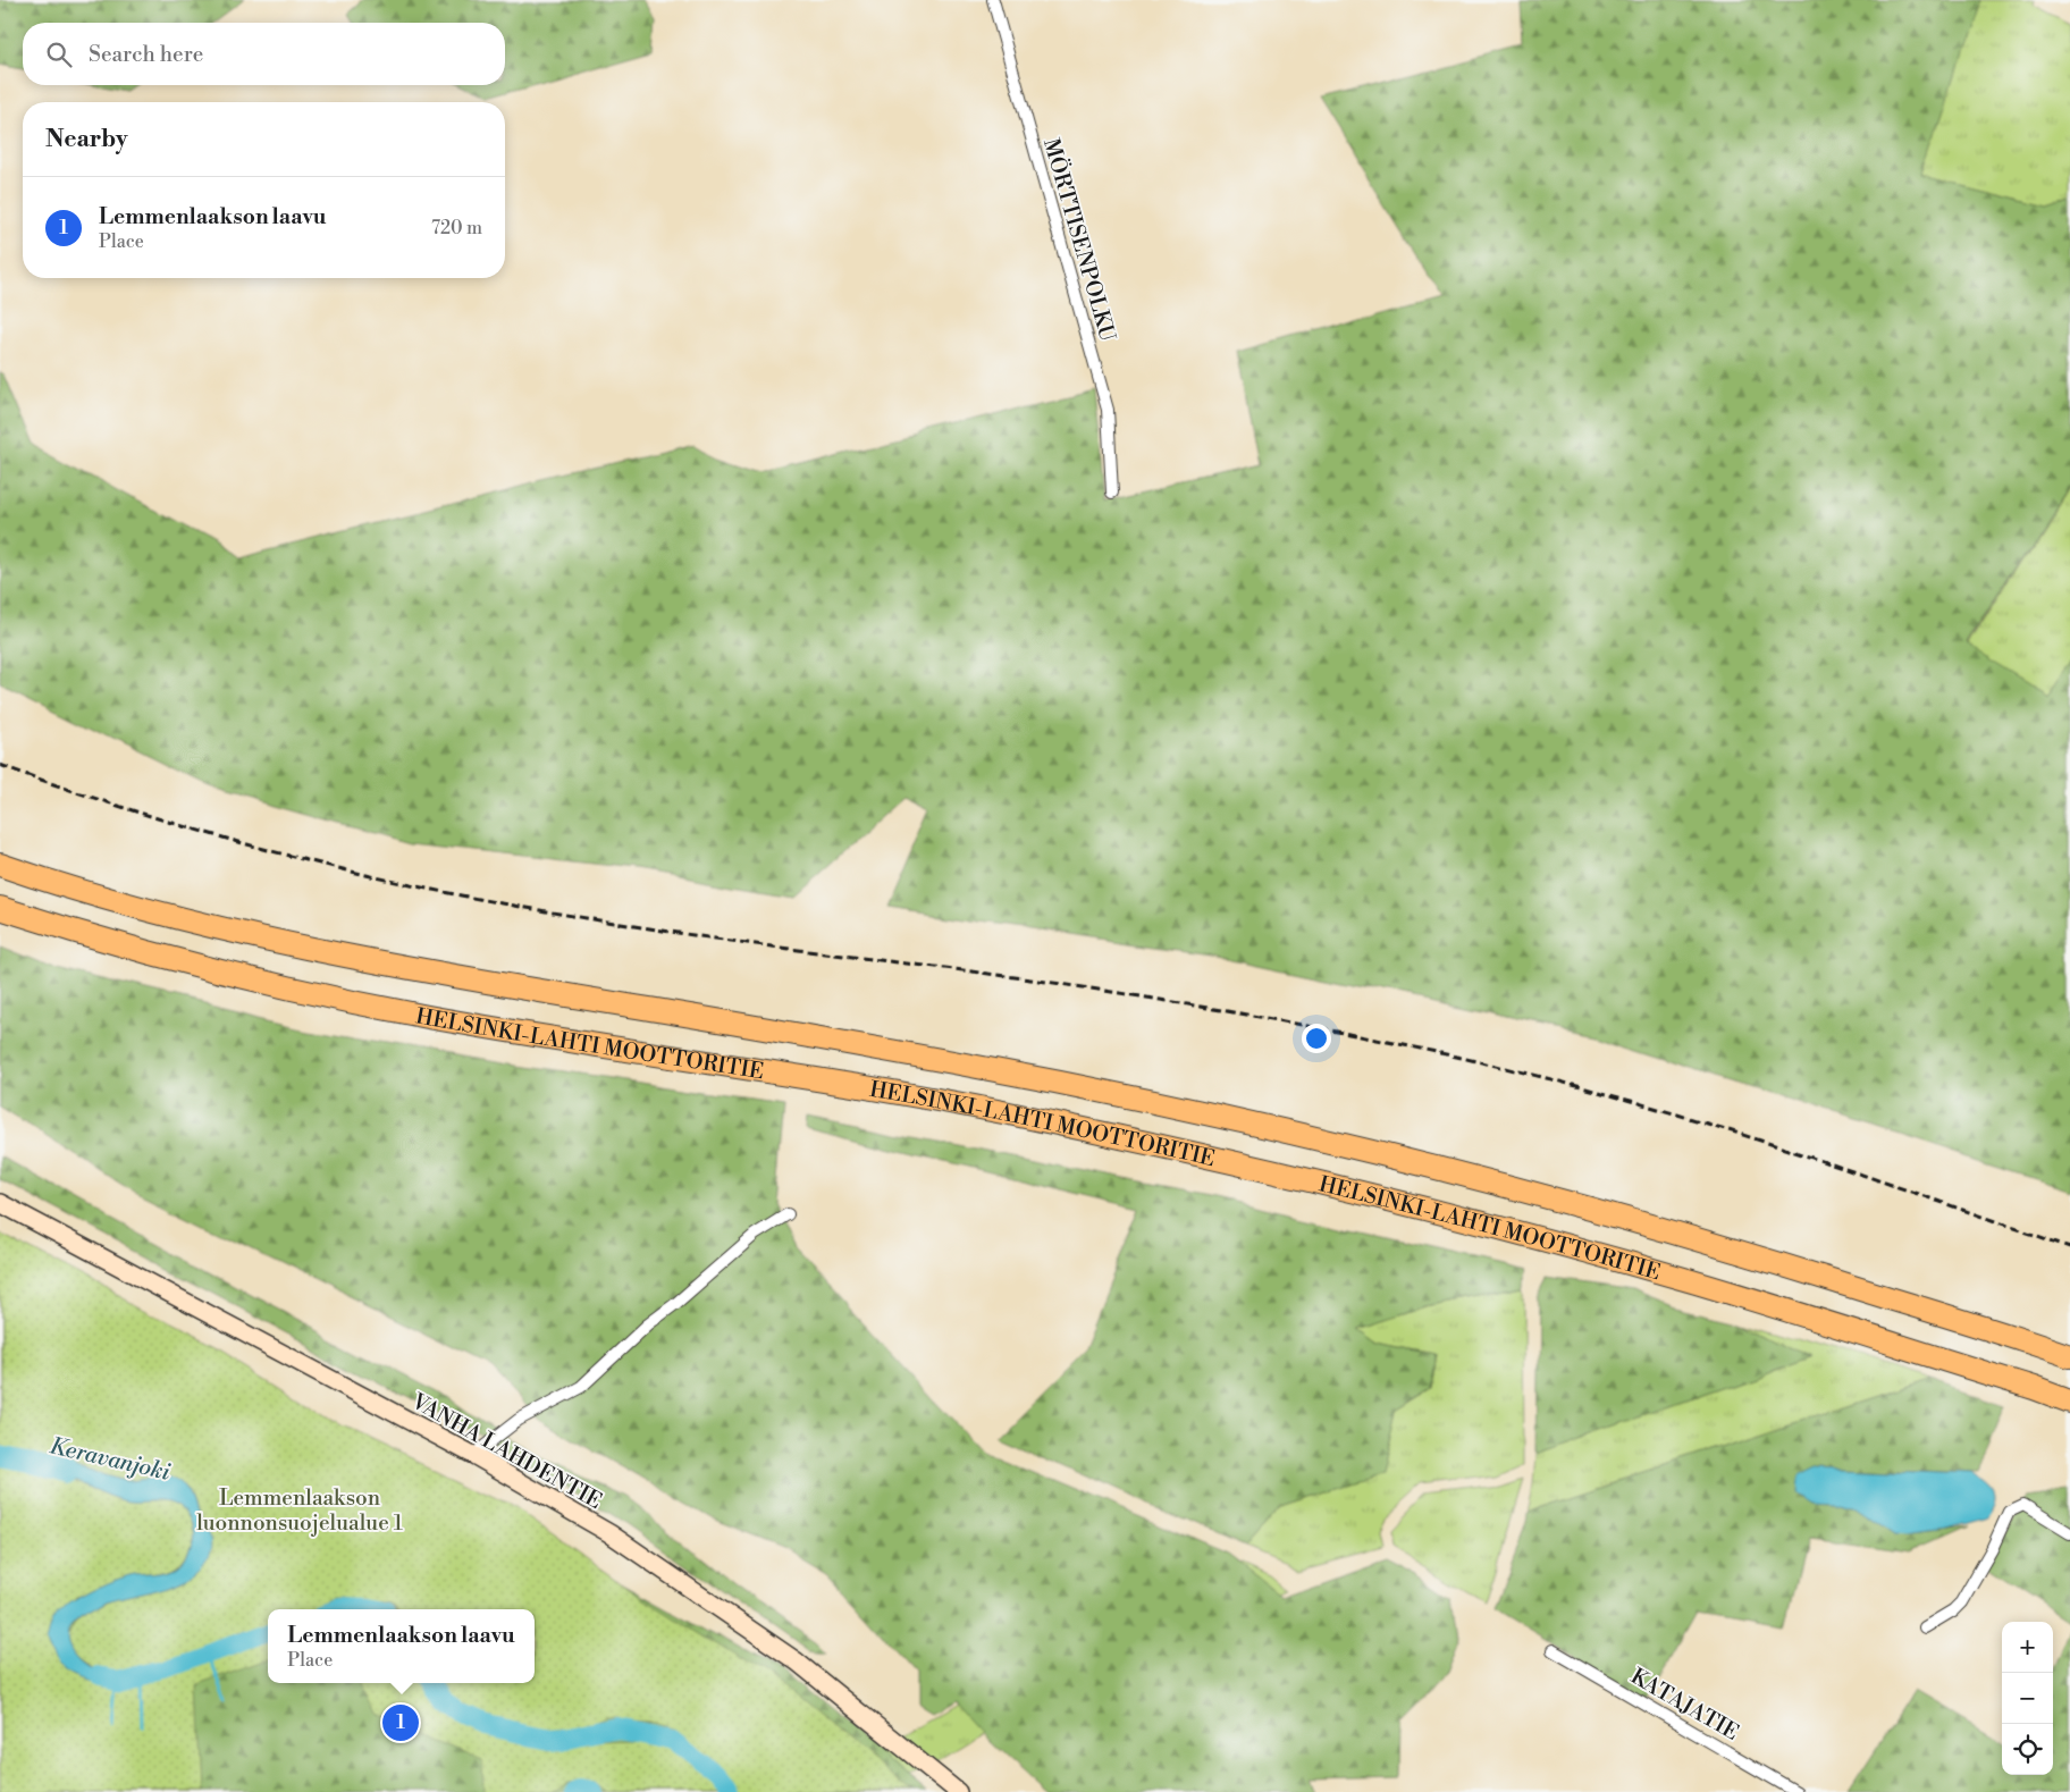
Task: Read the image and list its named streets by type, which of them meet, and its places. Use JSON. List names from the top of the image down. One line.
{"streets":{"highway":["HELSINKI-LAHTI MOOTTORITIE"],"main road":["VANHA LAHDENTIE"],"street":["MÖRTTISENPOLKU","KATAJATIE"]},"water":["Keravanjoki"],"parks":["Lemmenlaakson luonnonsuojelualue 1"],"page":{"search":"Search here","heading":"Nearby","list":[{"mark":"1","name":"Lemmenlaakson laavu","note":"Place","value":"720 m"}],"popup":["Lemmenlaakson laavu","Place"],"map_buttons":["+","−"],"pins":"1"}}
